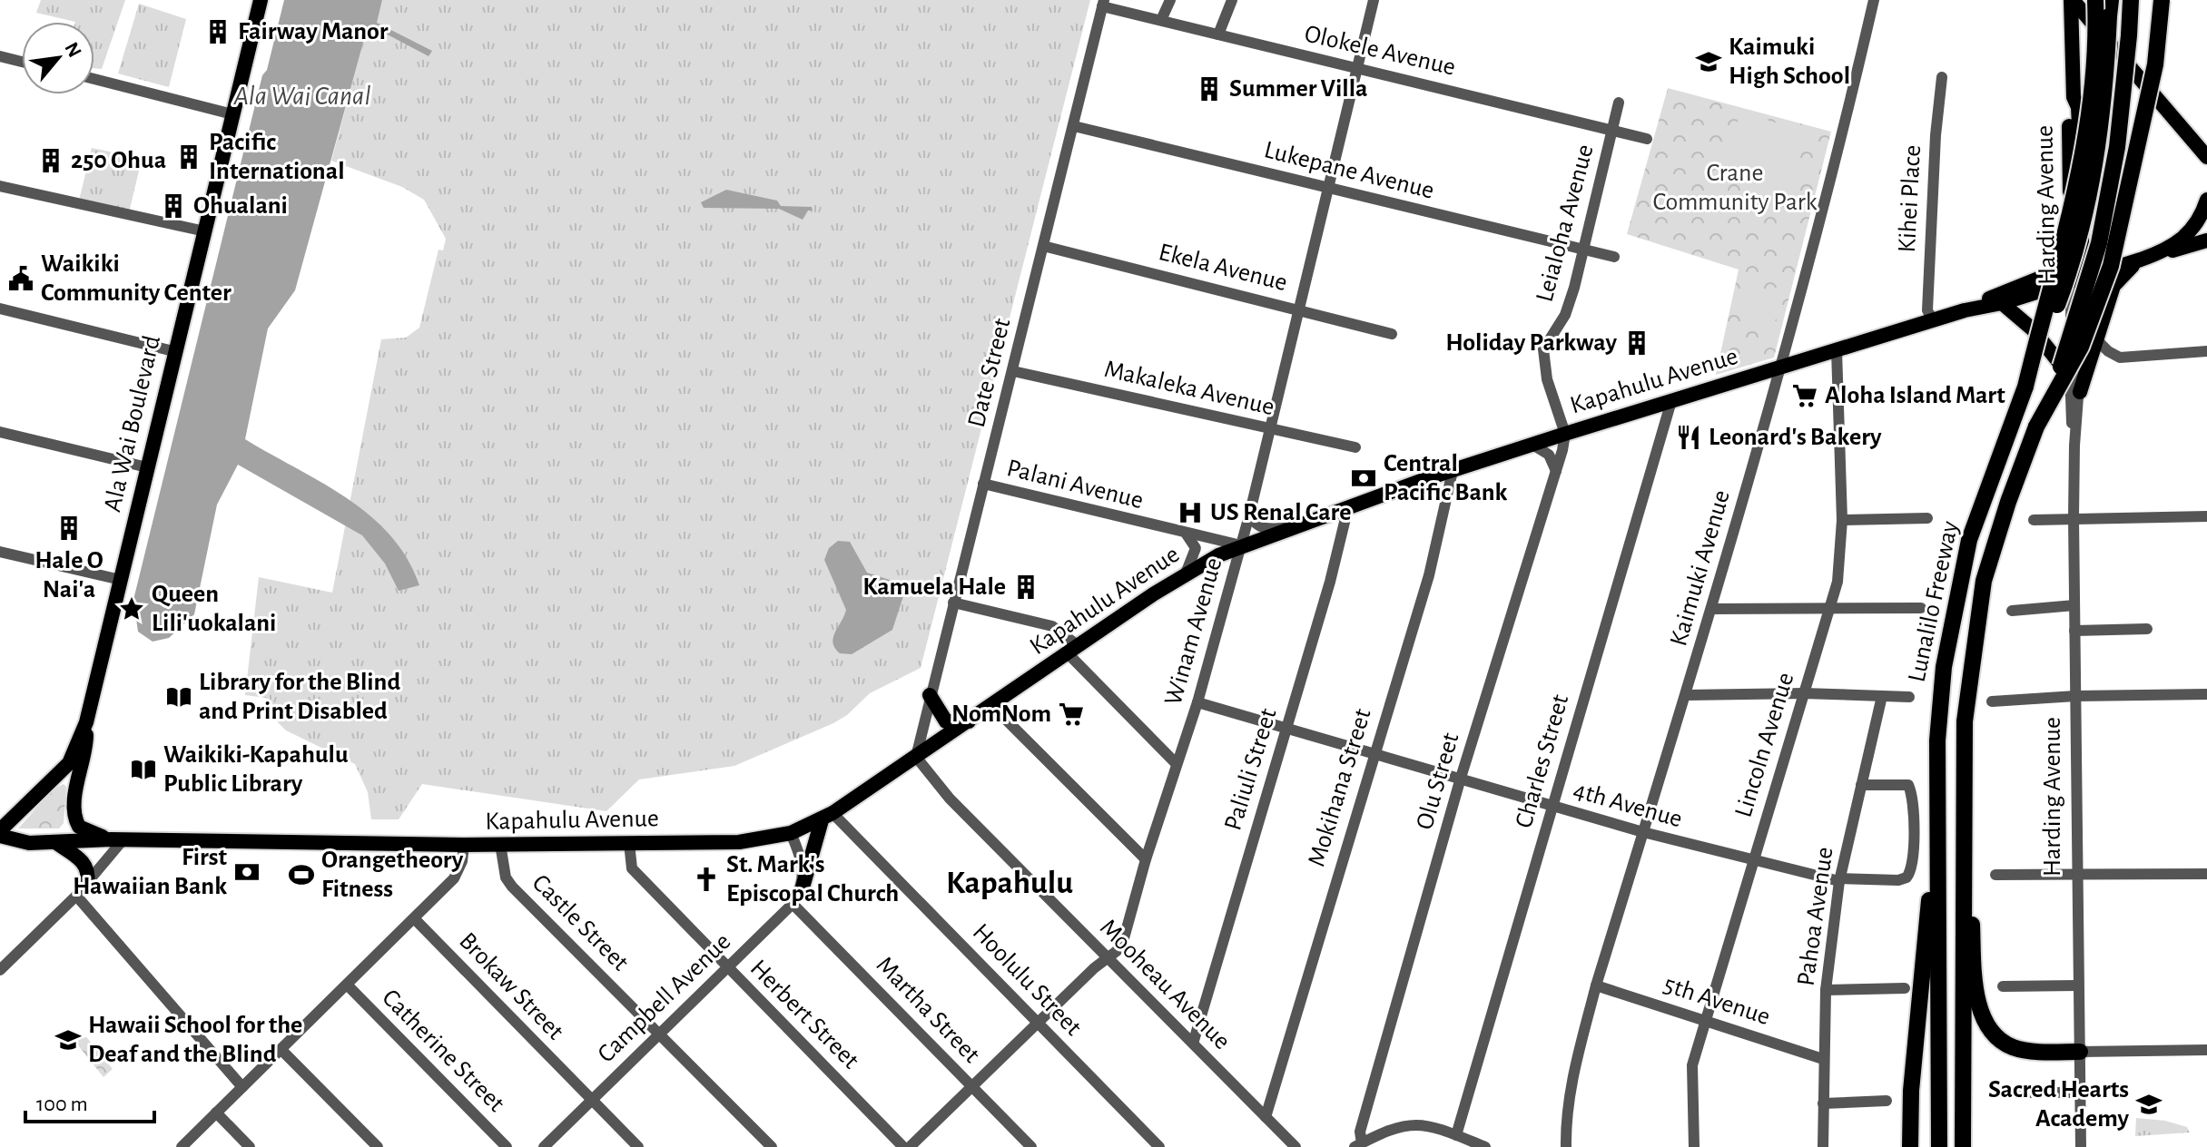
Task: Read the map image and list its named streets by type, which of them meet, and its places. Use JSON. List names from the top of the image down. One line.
{"streets":{"highway":["Lunalilo Freeway"],"main road":["Harding Avenue","Kapahulu Avenue","Ala Wai Boulevard"],"street":["Olokele Avenue","Lukepane Avenue","Kihei Place","Leialoha Avenue","Ekela Avenue","Date Street","Makaleka Avenue","Palani Avenue","Kaimuki Avenue","Winam Avenue","Lincoln Avenue","Charles Street","Paliuli Street","Olu Street","Mokihana Street","4th Avenue","Pahoa Avenue","Castle Street","Hoolulu Street","Mooheau Avenue","Brokaw Street","Campbell Avenue","5th Avenue","Martha Street","Herbert Street","Catherine Street"]},"crossings":[["Olokele Avenue","Leialoha Avenue"],["Olokele Avenue","Date Street"],["Olokele Avenue","Winam Avenue"],["Lukepane Avenue","Leialoha Avenue"],["Lukepane Avenue","Date Street"],["Lukepane Avenue","Winam Avenue"],["Kihei Place","Kapahulu Avenue"],["Harding Avenue","Kapahulu Avenue"],["Leialoha Avenue","Kapahulu Avenue"],["Leialoha Avenue","Olu Street"],["Ekela Avenue","Date Street"],["Ekela Avenue","Winam Avenue"],["Date Street","Kapahulu Avenue"],["Date Street","Makaleka Avenue"],["Date Street","Palani Avenue"],["Date Street","Mooheau Avenue"],["Kapahulu Avenue","Ala Wai Boulevard"],["Kapahulu Avenue","Palani Avenue"],["Kapahulu Avenue","Kaimuki Avenue"],["Kapahulu Avenue","Winam Avenue"],["Kapahulu Avenue","Lincoln Avenue"],["Kapahulu Avenue","Charles Street"],["Kapahulu Avenue","Paliuli Street"],["Kapahulu Avenue","Olu Street"],["Kapahulu Avenue","Mokihana Street"],["Kapahulu Avenue","Castle Street"],["Kapahulu Avenue","Hoolulu Street"],["Kapahulu Avenue","Mooheau Avenue"],["Kapahulu Avenue","Herbert Street"],["Makaleka Avenue","Winam Avenue"],["Palani Avenue","Winam Avenue"],["Kaimuki Avenue","4th Avenue"],["Kaimuki Avenue","5th Avenue"],["Winam Avenue","4th Avenue"],["Winam Avenue","Hoolulu Street"],["Winam Avenue","Mooheau Avenue"],["Winam Avenue","Martha Street"],["Lincoln Avenue","4th Avenue"],["Lincoln Avenue","5th Avenue"],["Charles Street","4th Avenue"],["Paliuli Street","4th Avenue"],["Paliuli Street","Mooheau Avenue"],["Olu Street","4th Avenue"],["Mokihana Street","4th Avenue"],["Mokihana Street","Mooheau Avenue"],["4th Avenue","Pahoa Avenue"],["Pahoa Avenue","5th Avenue"],["Castle Street","Campbell Avenue"],["Brokaw Street","Campbell Avenue"],["Campbell Avenue","Martha Street"],["Campbell Avenue","Herbert Street"]],"districts":["Kapahulu"],"water":["Ala Wai Canal"],"parks":["Crane Community Park"],"places":{"building":["Fairway Manor","Summer Villa","Pacific International","250 Ohua","Ohualani","Holiday Parkway","Hale O Nai'a","Kamuela Hale"],"school or university":["Kaimuki High School","Hawaii School for the Deaf and the Blind","Sacred Hearts Academy"],"public building":["Waikiki Community Center"],"supermarket":["Aloha Island Mart","NomNom"],"restaurant":["Leonard's Bakery"],"bank":["Central Pacific Bank","First Hawaiian Bank"],"hospital":["US Renal Care"],"place":["Queen Lili'uokalani"],"library":["Library for the Blind and Print Disabled","Waikiki-Kapahulu Public Library"],"sports":["Orangetheory Fitness"],"church":["St. Mark's Episcopal Church"]},"scale_bar":"100 m","north":"top right"}
